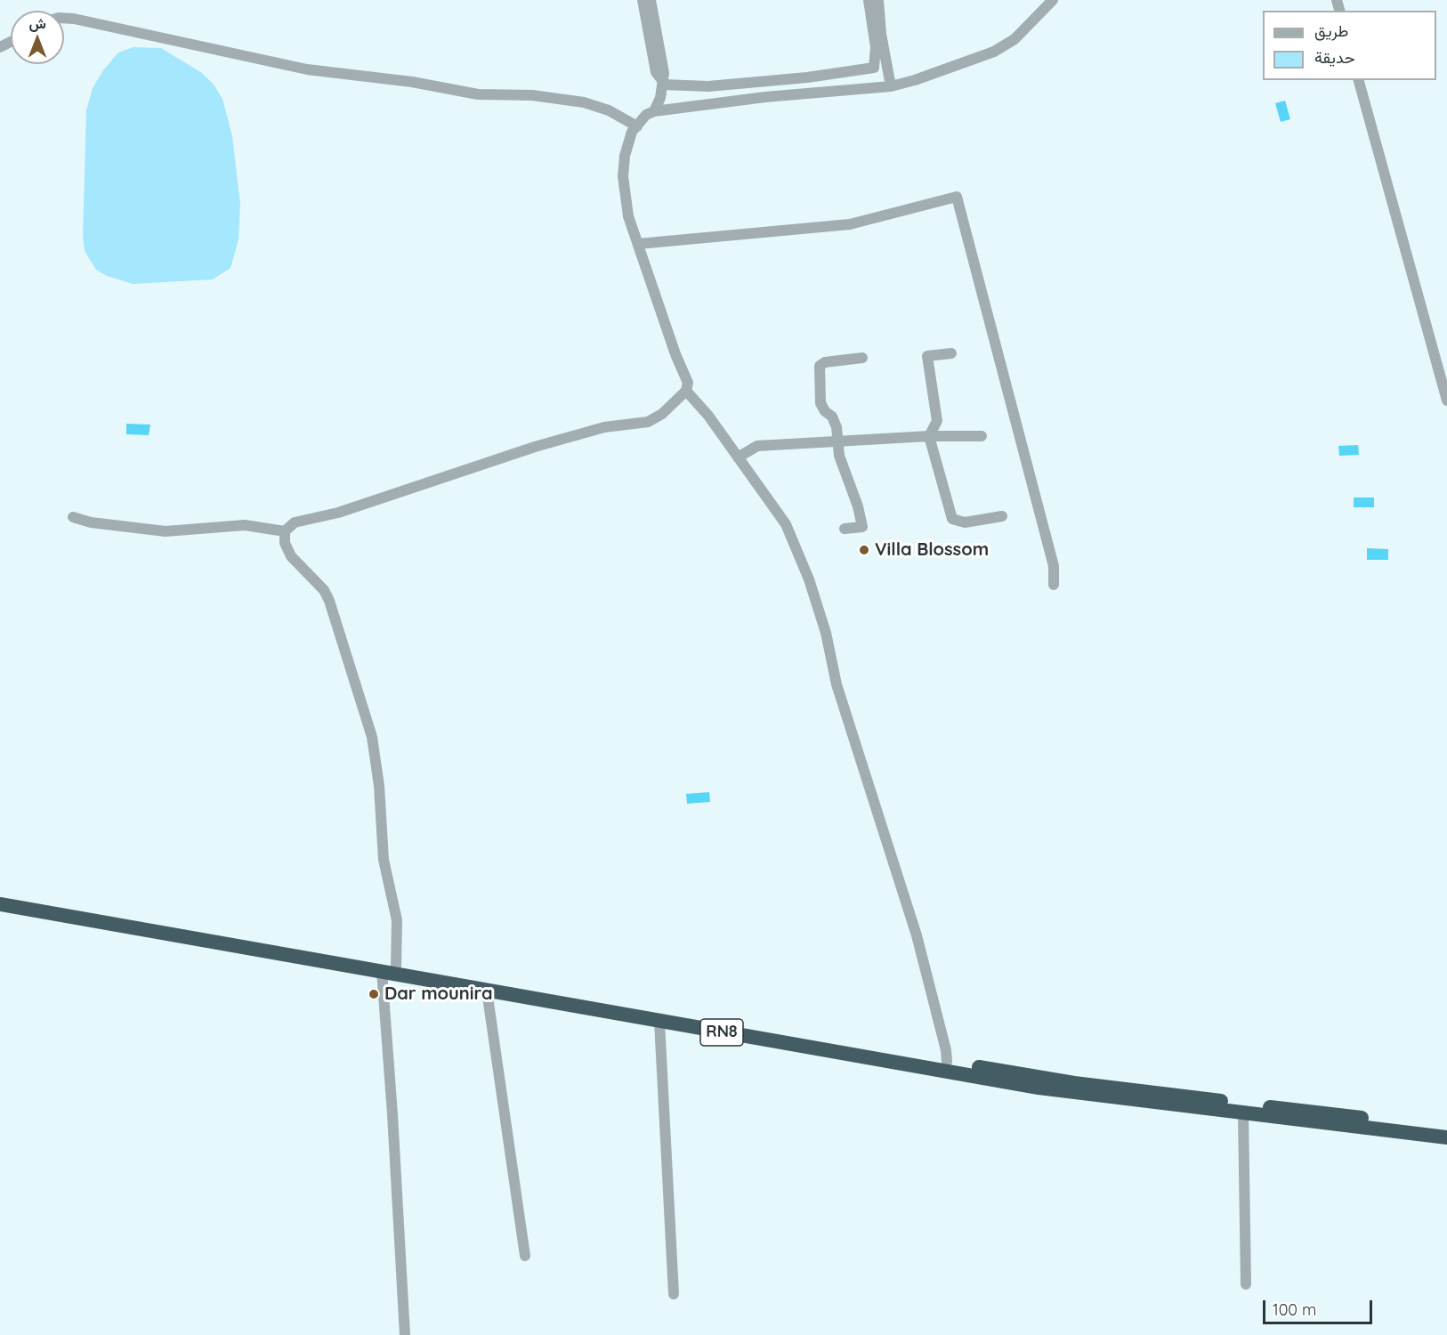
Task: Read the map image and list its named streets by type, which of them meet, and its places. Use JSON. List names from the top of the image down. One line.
{"streets":{"highway":["RN8"]},"places":["Villa Blossom","Dar mounira"],"legend":["طريق","حديقة"],"scale_bar":"100 m","north":"top"}
